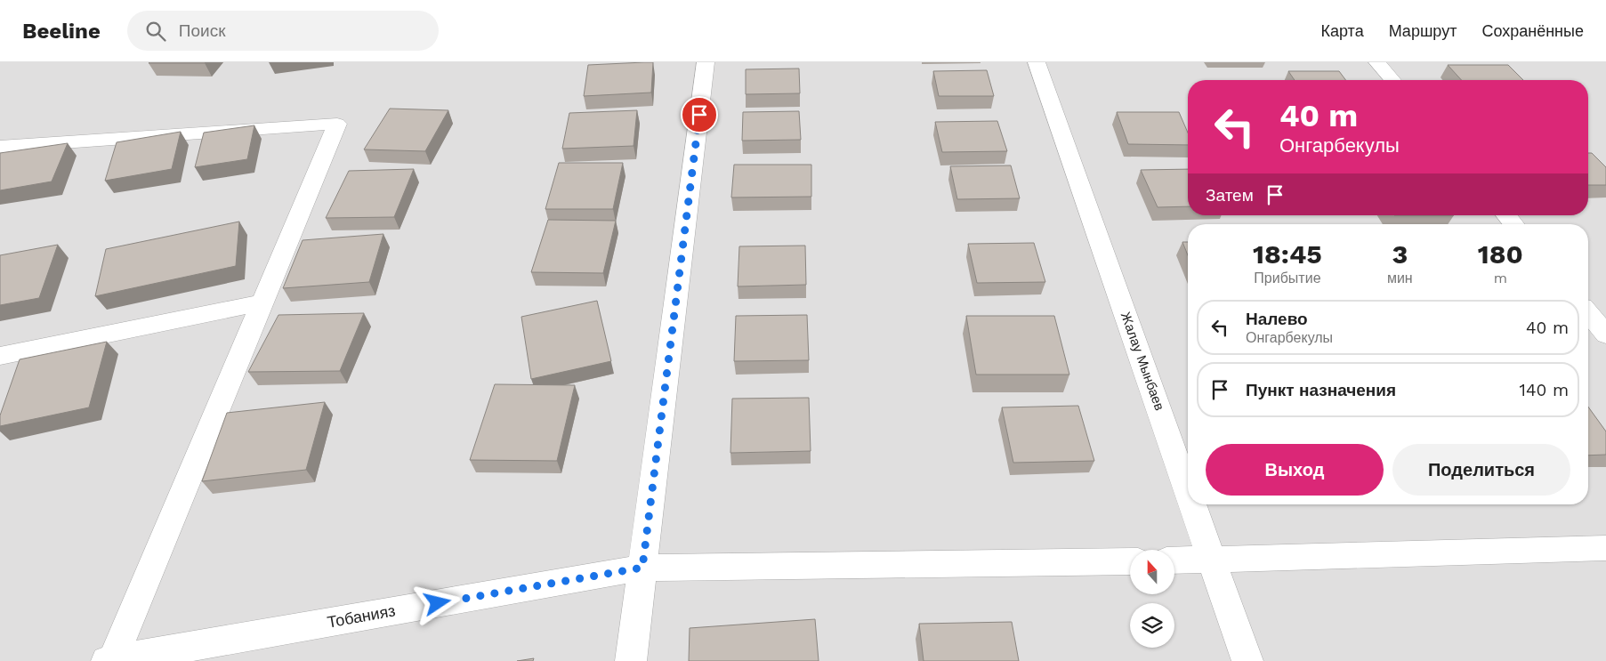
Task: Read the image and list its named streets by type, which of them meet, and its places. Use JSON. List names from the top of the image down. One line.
{"streets":{"street":["Жалау Мынбаев","Тобанияз"]},"north":"top","page":{"header":"Beeline","search":"Поиск","nav":["Карта","Маршрут","Сохранённые"],"turn":["40 m","Онгарбекулы"],"then":"Затем","eta":["18:45","Прибытие","3","мин","180","m"],"list":[{"name":"Налево","note":"Онгарбекулы","value":"40 m"},{"name":"Пункт назначения","value":"140 m"}],"buttons":["Выход","Поделиться"]}}
